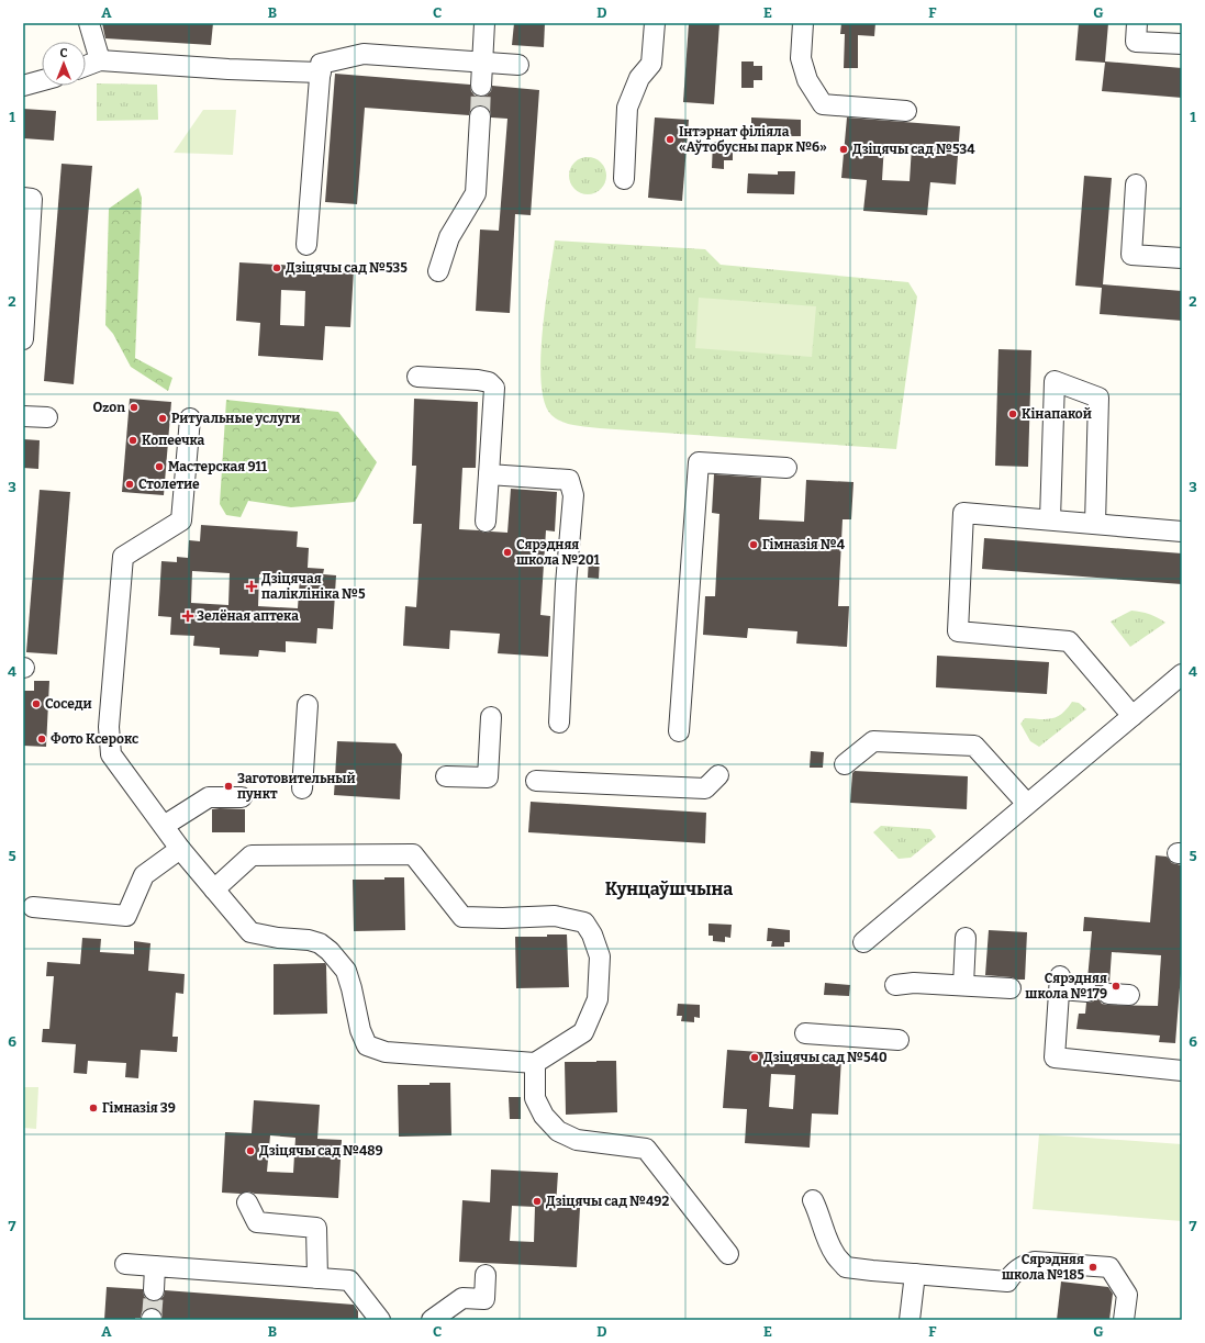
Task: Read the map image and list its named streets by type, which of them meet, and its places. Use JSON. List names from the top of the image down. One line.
{"districts":["Кунцаўшчына"],"places":{"other":["Інтэрнат філіяла «Аўтобусны парк №6»","Дзіцячы сад №534","Дзіцячы сад №535","Ozon","Кінапакой","Ритуальные услуги","Копеечка","Мастерская 911","Столетие","Гімназія №4","Сярэдняя школа №201","Соседи","Фото Ксерокс","Заготовительный пункт","Сярэдняя школа №179","Дзіцячы сад №540","Гімназія 39","Дзіцячы сад №489","Дзіцячы сад №492","Сярэдняя школа №185"],"health":["Дзіцячая паліклініка №5","Зелёная аптека"]},"north":"top","grid":{"columns":["A","B","C","D","E","F","G"],"rows":["1","2","3","4","5","6","7"]}}
